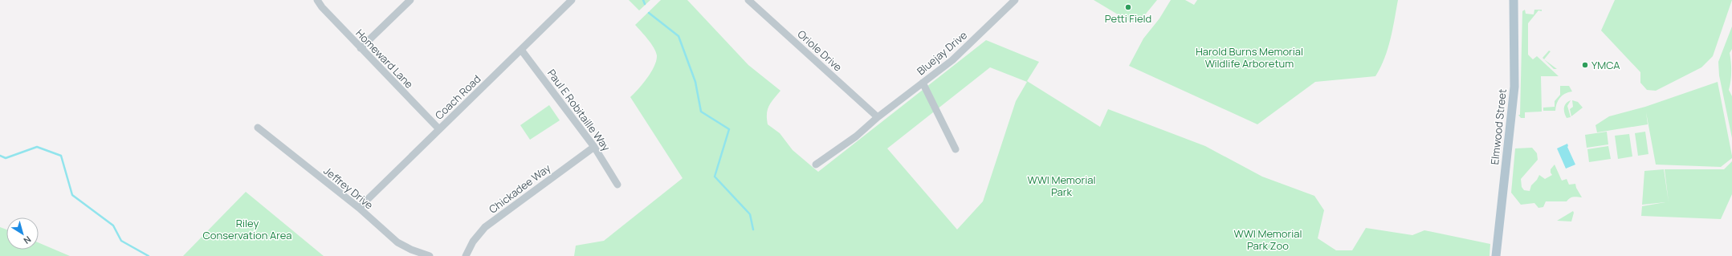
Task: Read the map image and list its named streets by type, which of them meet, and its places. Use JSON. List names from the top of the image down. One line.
{"streets":{"main road":["Elmwood Street"],"street":["Oriole Drive","Bluejay Drive","Homeward Lane","Coach Road","Paul E Robitaille Way","Jeffrey Drive","Chickadee Way"]},"crossings":[["Oriole Drive","Bluejay Drive"],["Homeward Lane","Coach Road"],["Coach Road","Paul E Robitaille Way"],["Coach Road","Jeffrey Drive"],["Paul E Robitaille Way","Chickadee Way"]],"parks":["Harold Burns Memorial Wildlife Arboretum","WWI Memorial Park","Riley Conservation Area","WWI Memorial Park Zoo"],"places":["Petti Field","YMCA"],"north":"bottom right"}
